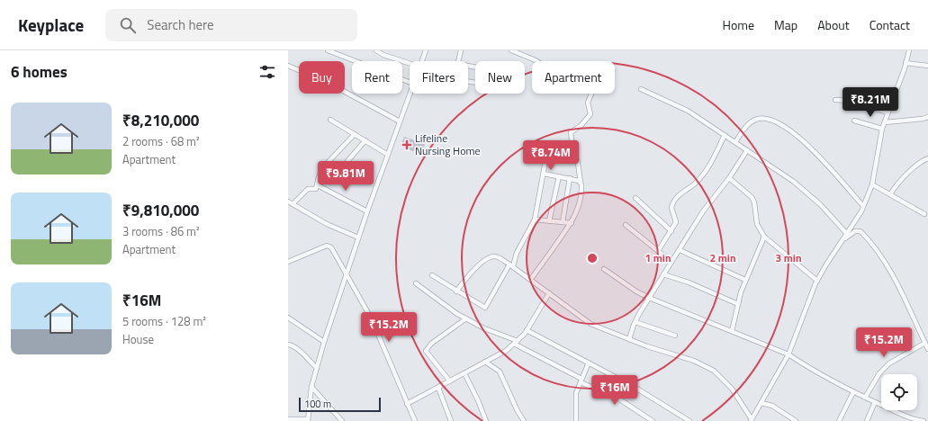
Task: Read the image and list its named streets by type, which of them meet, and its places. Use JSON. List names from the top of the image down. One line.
{"places":{"health":["Lifeline Nursing Home"]},"scale_bar":"100 m","page":{"header":"Keyplace","search":"Search here","nav":["Home","Map","About","Contact"],"heading":"6 homes","chip":["Buy","Rent","Filters","New","Apartment"],"price":["₹8.21M","₹8.74M","₹9.81M","₹15.2M","₹15.2M","₹16M"],"list":[{"name":"₹8,210,000","note":"2 rooms · 68 m² · Apartment"},{"name":"₹9,810,000","note":"3 rooms · 86 m² · Apartment"},{"name":"₹16M","note":"5 rooms · 128 m² · House"}],"scale":"100 m"},"rings":["1 min","2 min","3 min"]}
